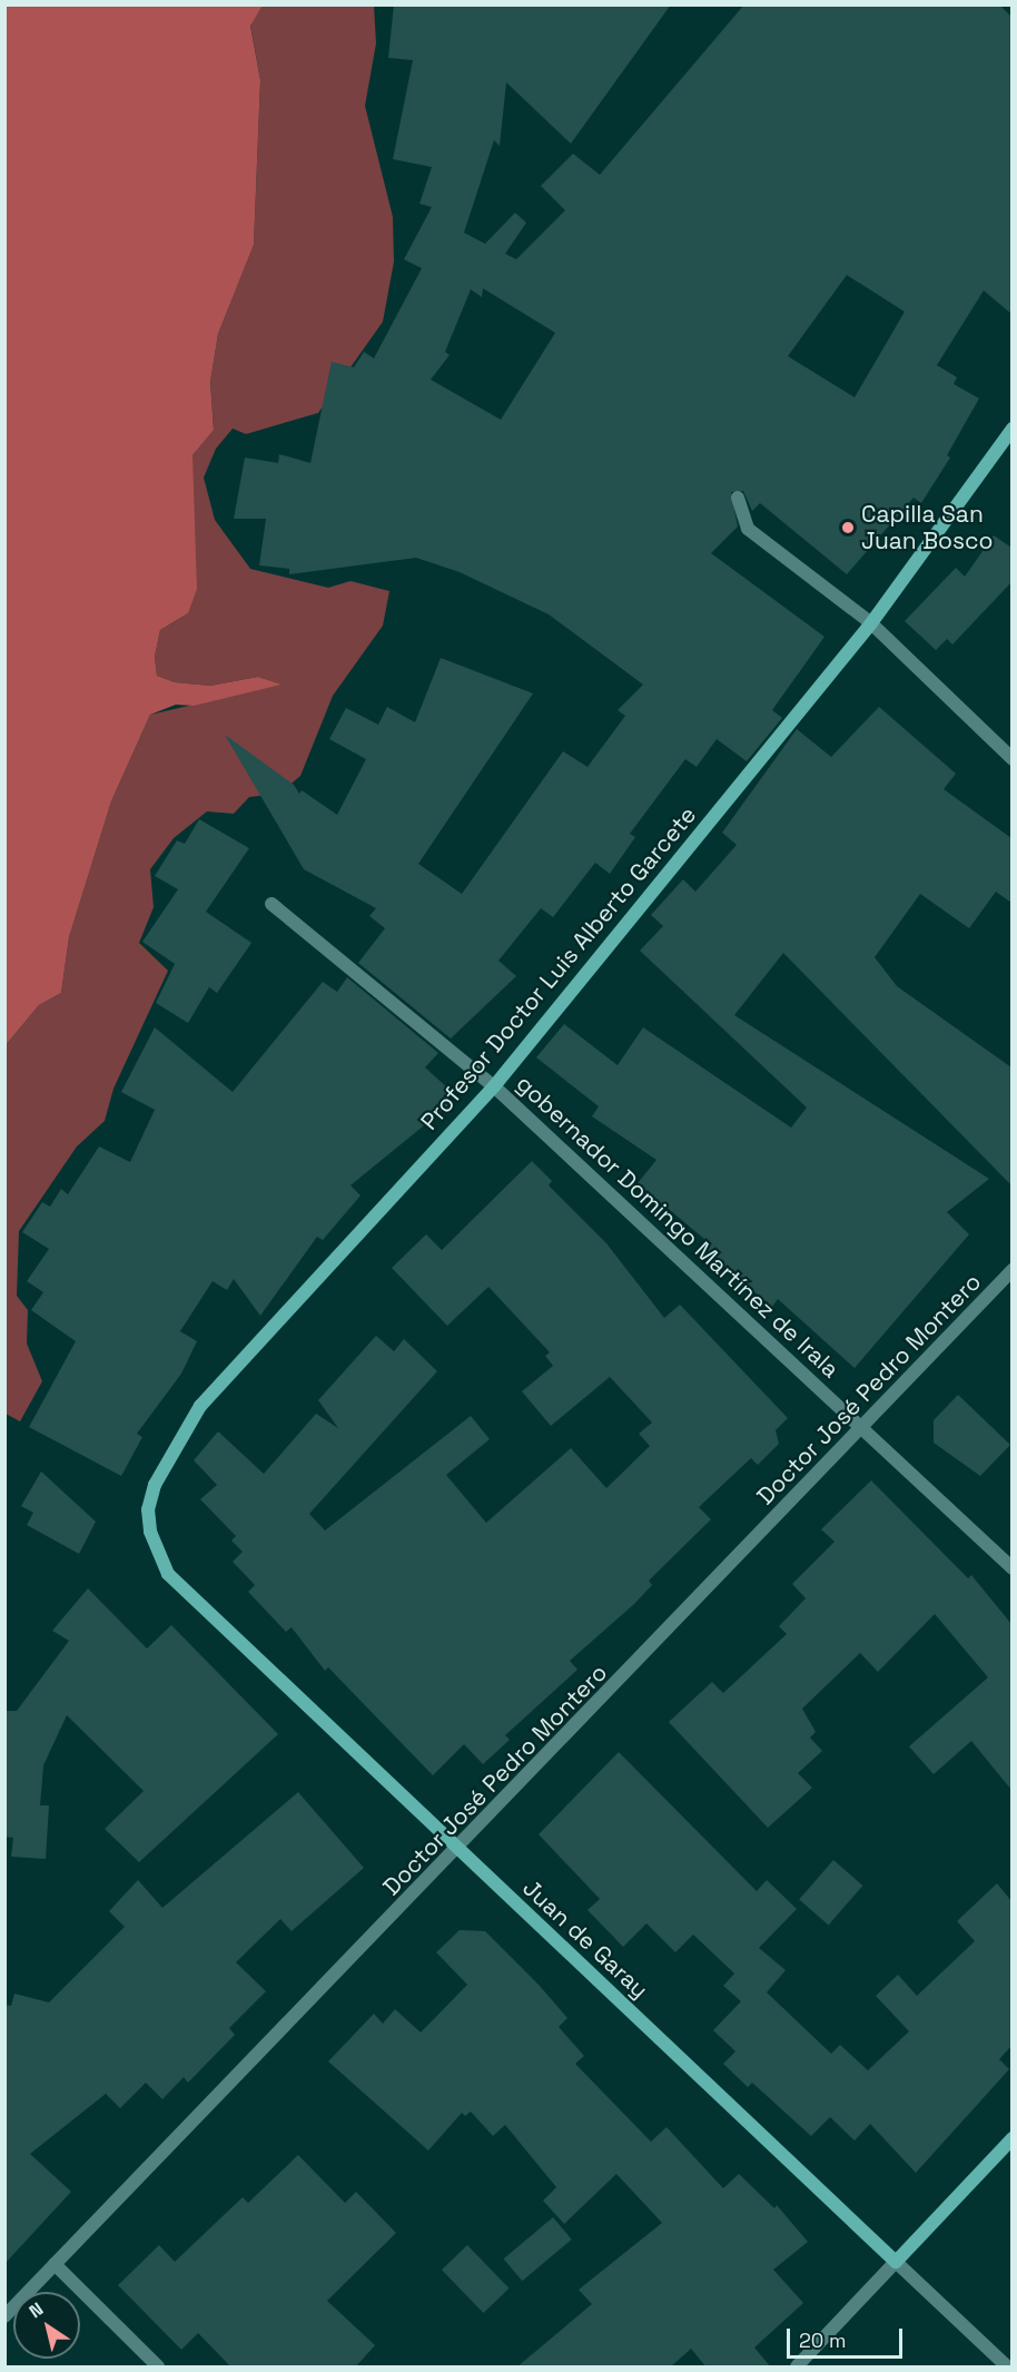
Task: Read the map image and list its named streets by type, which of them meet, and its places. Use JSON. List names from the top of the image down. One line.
{"streets":{"street":["Profesor Doctor Luis Alberto Garcete","gobernador Domingo Martínez de Irala","Doctor José Pedro Montero","Juan de Garay"]},"crossings":[["Profesor Doctor Luis Alberto Garcete","gobernador Domingo Martínez de Irala"],["Profesor Doctor Luis Alberto Garcete","Juan de Garay"],["gobernador Domingo Martínez de Irala","Doctor José Pedro Montero"],["Doctor José Pedro Montero","Juan de Garay"]],"places":["Capilla San Juan Bosco"],"scale_bar":"20 m","north":"top left"}
